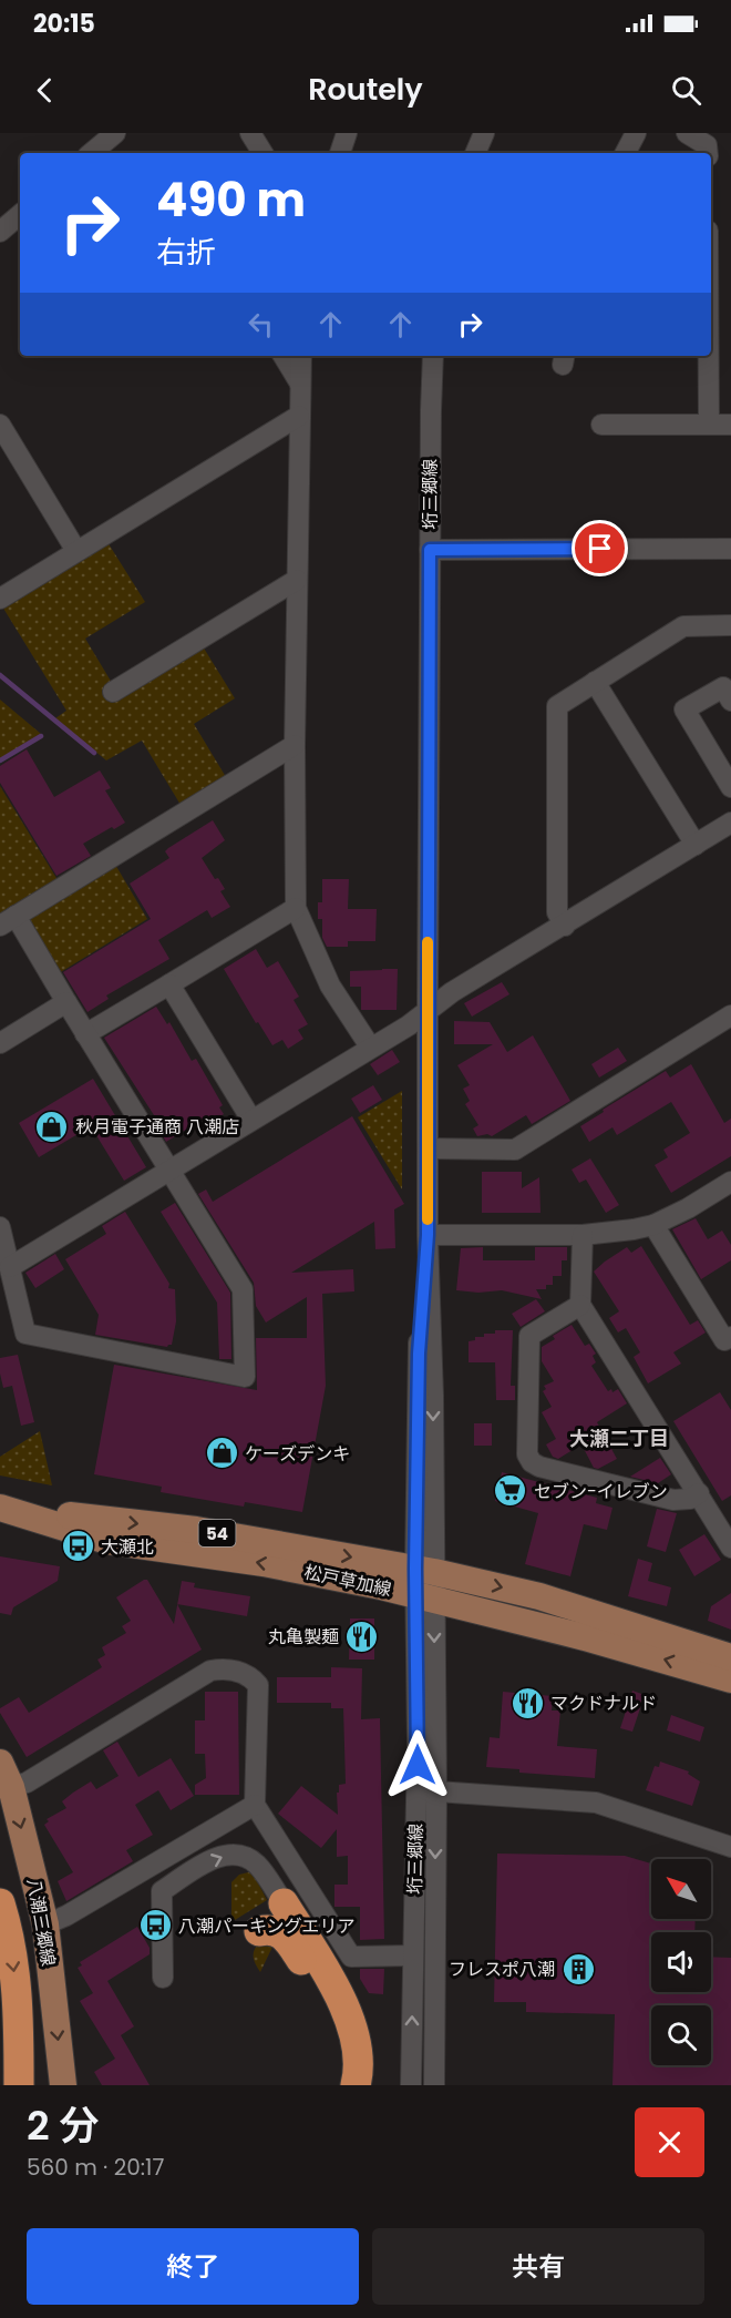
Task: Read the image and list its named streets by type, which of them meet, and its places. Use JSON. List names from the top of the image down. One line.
{"streets":{"main road":["54","松戸草加線","八潮三郷線"],"street":["垳三郷線"]},"crossings":[["垳三郷線","松戸草加線"]],"one_way":["八潮三郷線"],"districts":["大瀬二丁目"],"places":{"shop":["秋月電子通商 八潮店","ケーズデンキ"],"supermarket":["セブン-イレブン"],"bus stop":["大瀬北","八潮パーキングエリア"],"restaurant":["丸亀製麺","マクドナルド"],"building":["フレスポ八潮"]},"north":"top left","page":{"status":"20:15","header":"Routely","turn":["490 m","右折"],"heading":["2 分","560 m · 20:17"],"buttons":["終了","共有"]}}
